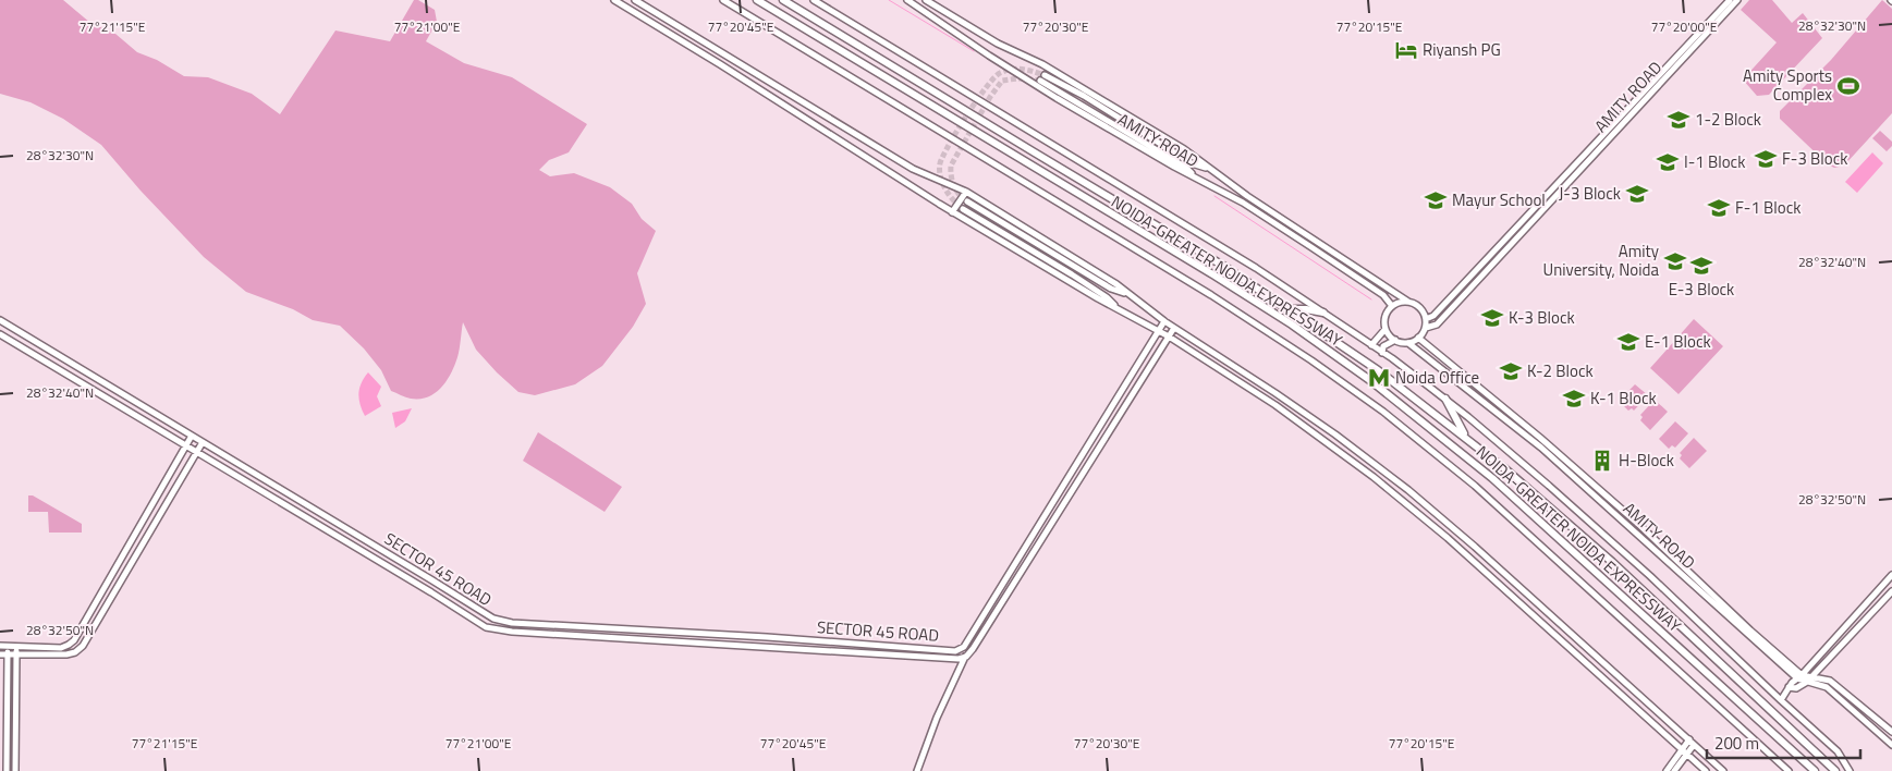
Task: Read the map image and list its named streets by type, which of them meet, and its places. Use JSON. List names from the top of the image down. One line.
{"streets":{"highway":["NOIDA-GREATER NOIDA EXPRESSWAY"],"street":["AMITY ROAD","SECTOR 45 ROAD"]},"places":{"hotel":["Riyansh PG"],"sports":["Amity Sports Complex"],"school or university":["1-2 Block","F-3 Block","I-1 Block","J-3 Block","Mayur School","F-1 Block","Amity University, Noida","E-3 Block","K-3 Block","E-1 Block","K-2 Block","K-1 Block"],"metro station":["Noida Office"],"building":["H-Block"]},"scale_bar":"200 m","coordinates":["28°32'30\"N","77°21'15\"E","77°21'00\"E","77°20'45\"E","77°20'30\"E","77°20'15\"E","77°20'00\"E","28°32'40\"N","28°32'50\"N"]}
